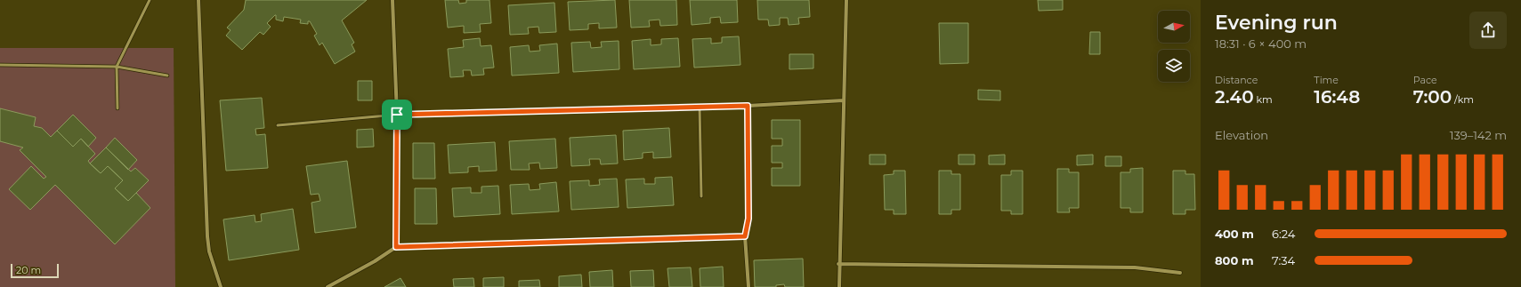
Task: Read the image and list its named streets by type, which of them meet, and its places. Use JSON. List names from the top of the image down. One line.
{"scale_bar":"20 m","north":"right","page":{"heading":["Evening run","18:31 · 6 × 400 m"],"stats":[["Distance","2.40 km"],["Time","16:48"],["Pace","7:00 /km"]],"chart":["Elevation","139–142 m"],"list":[{"name":"400 m","note":"6:24"},{"name":"800 m","note":"7:34"}],"scale":"20 m"}}
